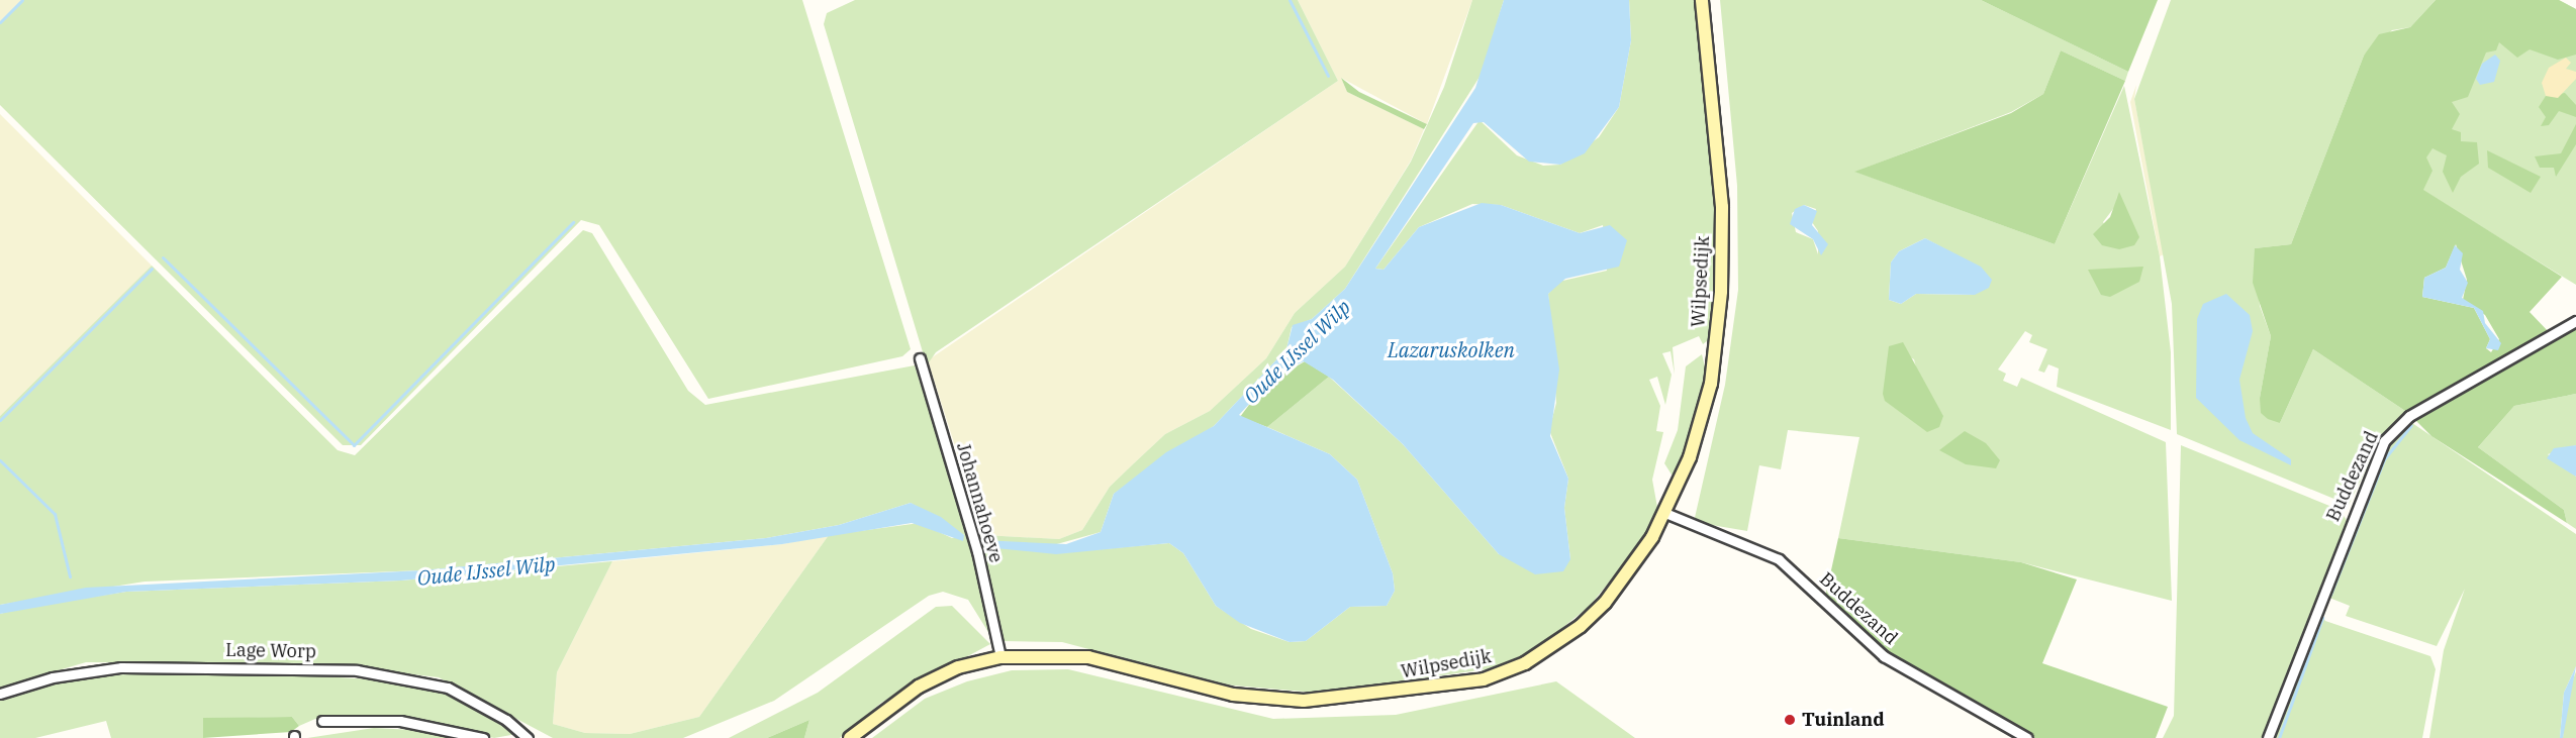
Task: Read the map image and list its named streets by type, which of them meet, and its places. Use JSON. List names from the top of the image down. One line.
{"streets":{"main road":["Wilpsedijk"],"street":["Buddezand","Johannahoeve","Lage Worp"]},"crossings":[["Wilpsedijk","Buddezand"],["Wilpsedijk","Johannahoeve"]],"water":["Lazaruskolken","Oude IJssel Wilp"],"places":["Tuinland"]}
